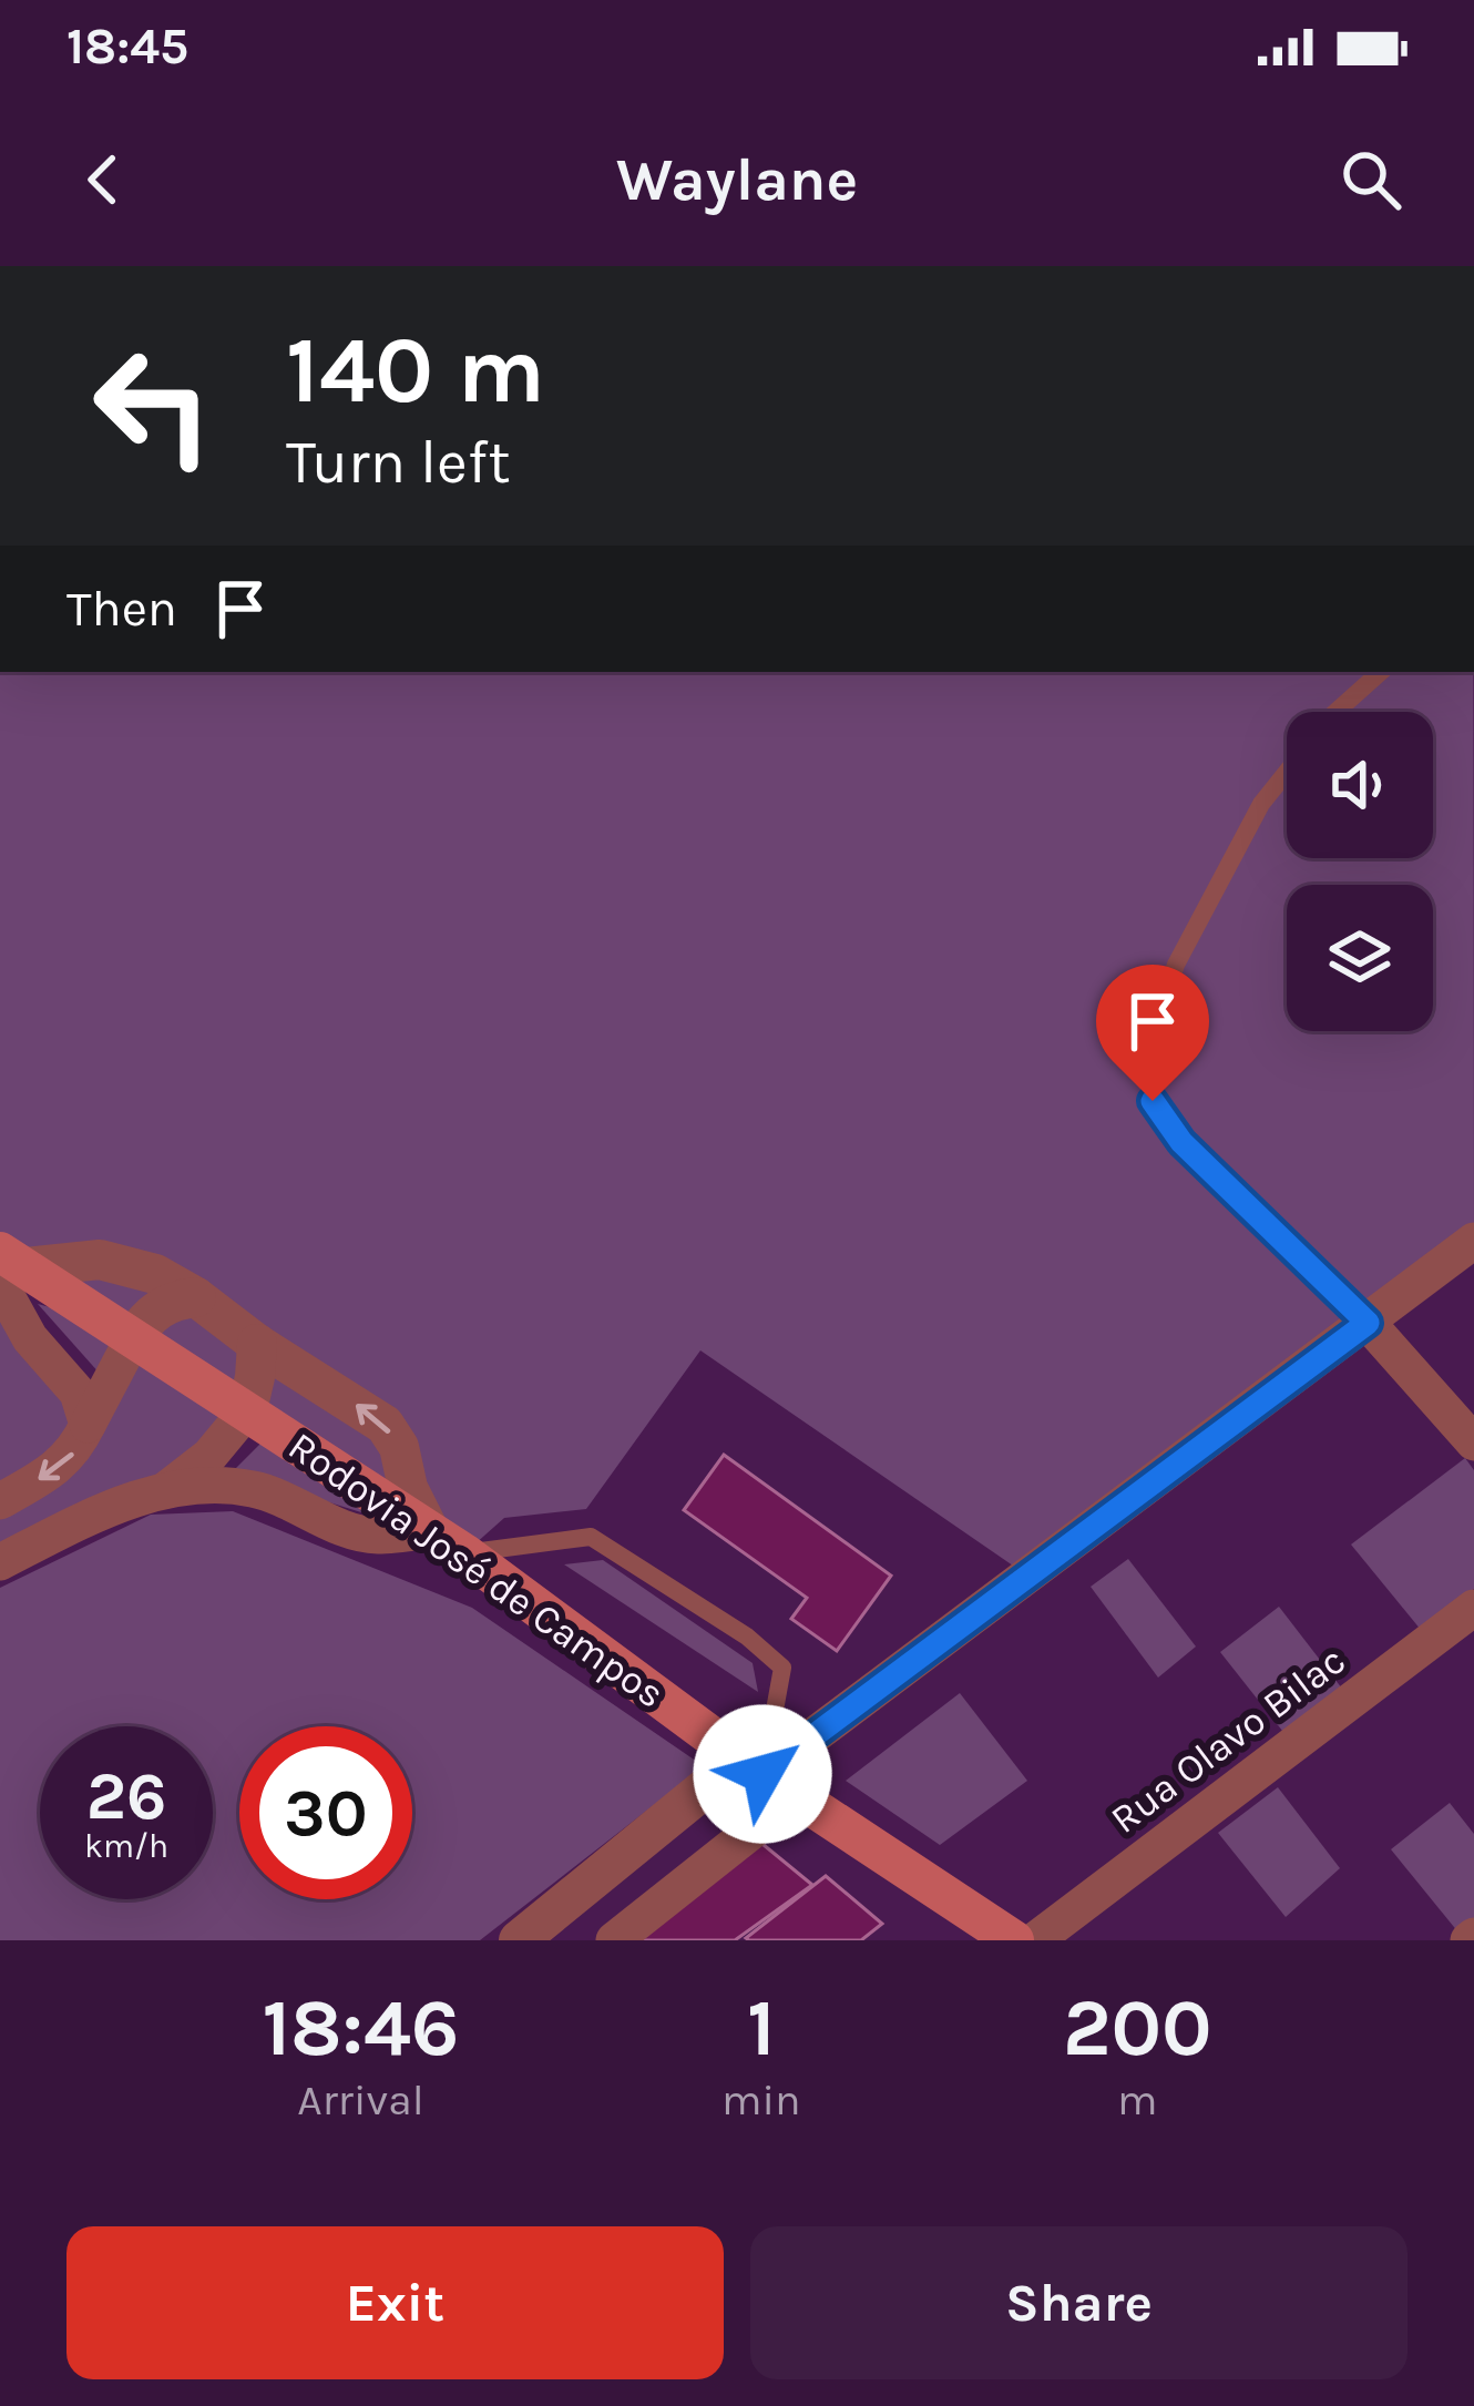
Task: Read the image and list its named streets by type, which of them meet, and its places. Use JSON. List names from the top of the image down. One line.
{"streets":{"main road":["Rodovia José de Campos"],"street":["Rua Olavo Bilac"]},"page":{"status":"18:45","header":"Waylane","turn":["140 m","Turn left"],"then":"Then","speed":"26 km/h","limit":"30","eta":["18:46","Arrival","1","min","200","m"],"buttons":["Exit","Share"]}}
